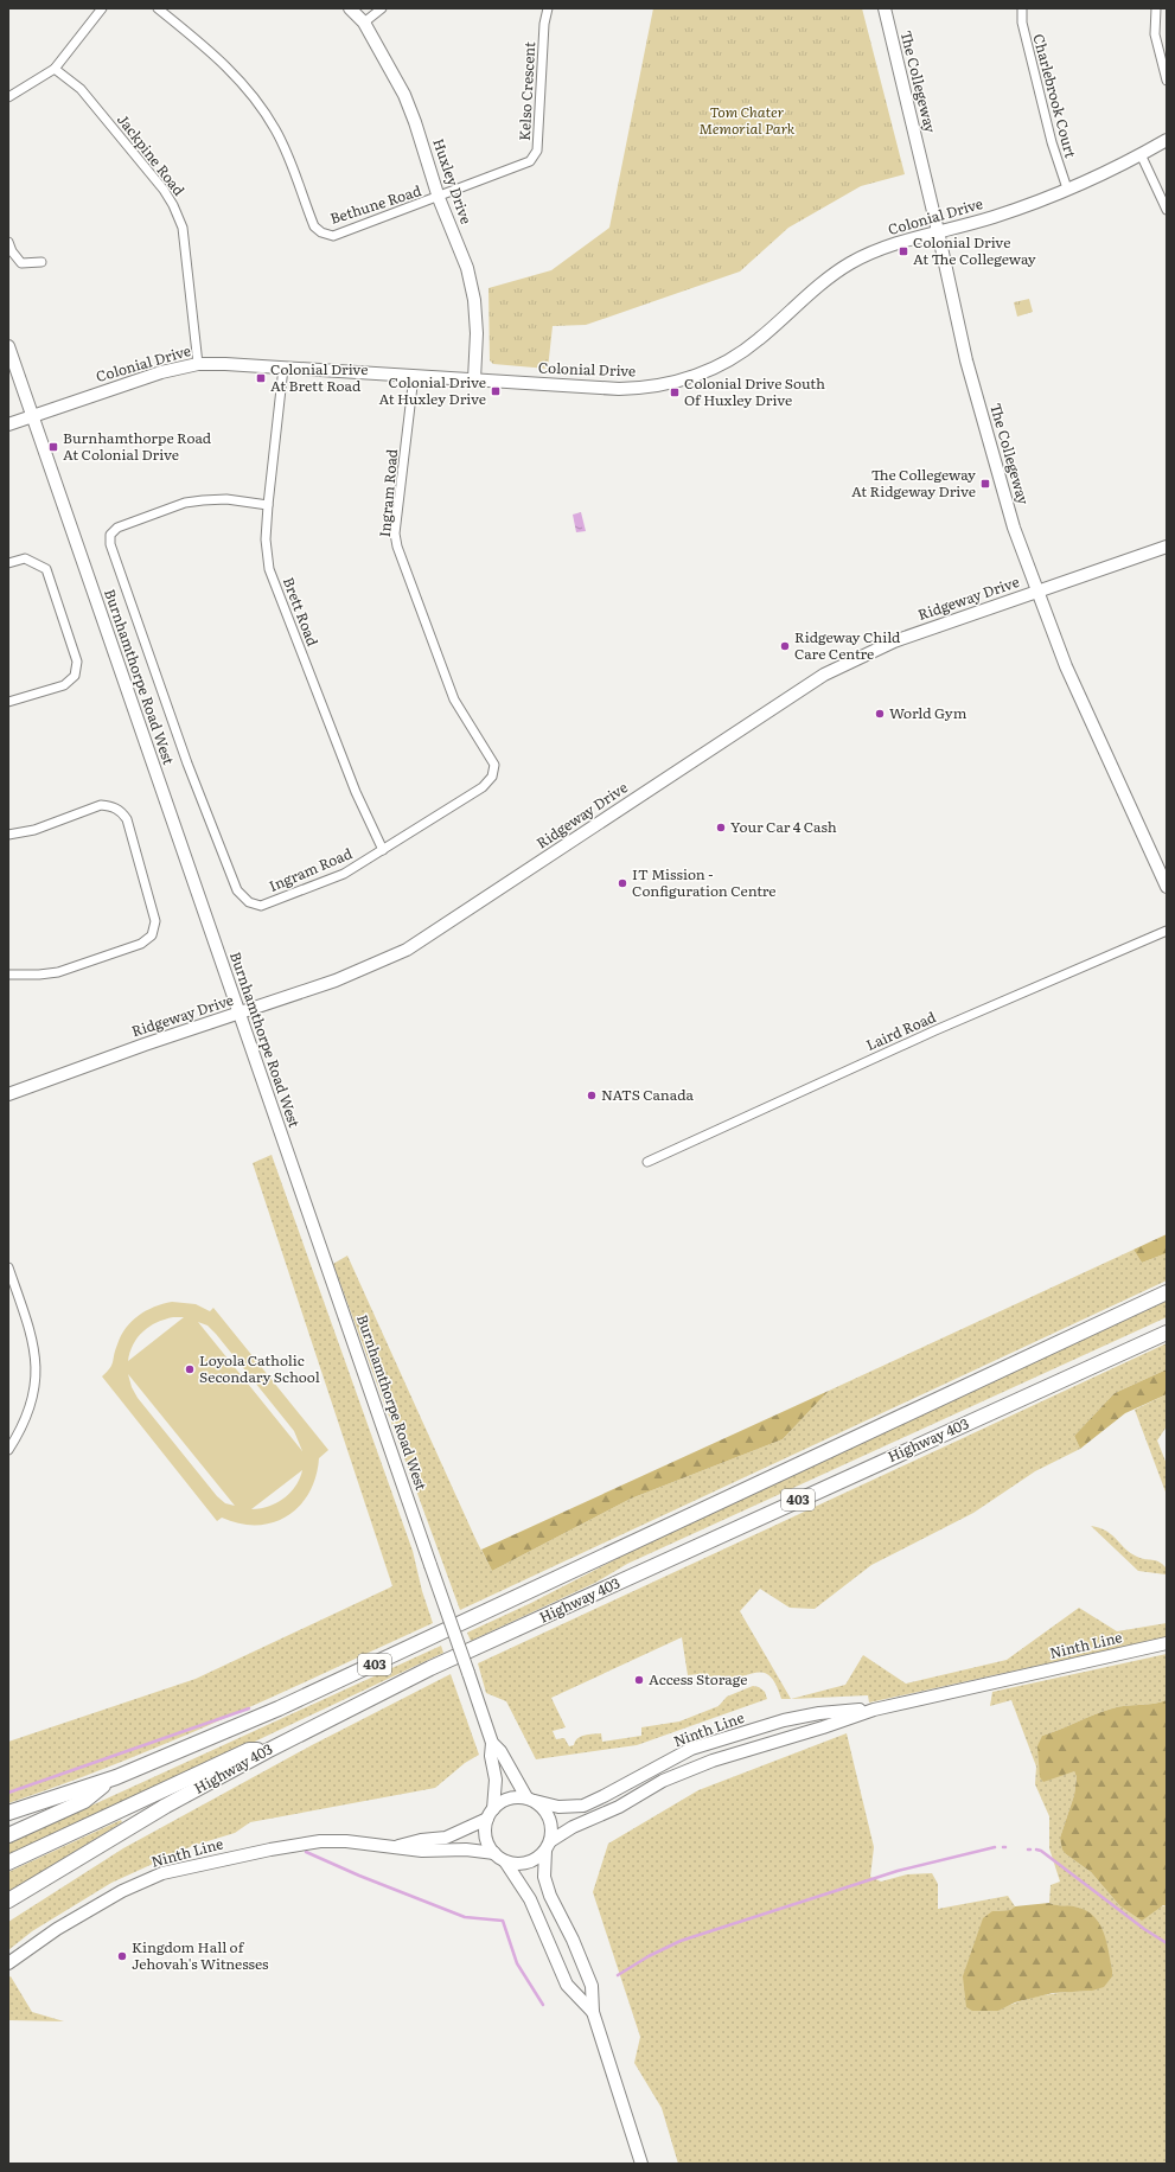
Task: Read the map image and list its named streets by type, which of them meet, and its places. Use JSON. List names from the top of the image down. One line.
{"streets":{"highway":["Highway 403","403"],"main road":["The Collegeway","Huxley Drive","Colonial Drive","Ridgeway Drive","Burnhamthorpe Road West","Ninth Line"],"street":["Kelso Crescent","Charlebrook Court","Jackpine Road","Bethune Road","Ingram Road","Brett Road","Laird Road"]},"crossings":[["The Collegeway","Colonial Drive"],["The Collegeway","Ridgeway Drive"],["Kelso Crescent","Huxley Drive"],["Kelso Crescent","Bethune Road"],["Charlebrook Court","Colonial Drive"],["Jackpine Road","Colonial Drive"],["Huxley Drive","Bethune Road"],["Huxley Drive","Colonial Drive"],["Colonial Drive","Ingram Road"],["Colonial Drive","Brett Road"],["Colonial Drive","Burnhamthorpe Road West"],["Ingram Road","Brett Road"],["Ridgeway Drive","Burnhamthorpe Road West"],["Burnhamthorpe Road West","Ninth Line"]],"parks":["Tom Chater Memorial Park"],"places":{"transit":["Colonial Drive At The Collegeway","Colonial Drive At Brett Road","Colonial Drive At Huxley Drive","Colonial Drive South Of Huxley Drive","Burnhamthorpe Road At Colonial Drive","The Collegeway At Ridgeway Drive"],"other":["Ridgeway Child Care Centre","World Gym","Your Car 4 Cash","IT Mission - Configuration Centre","NATS Canada","Loyola Catholic Secondary School","Access Storage","Kingdom Hall of Jehovah's Witnesses"]}}
